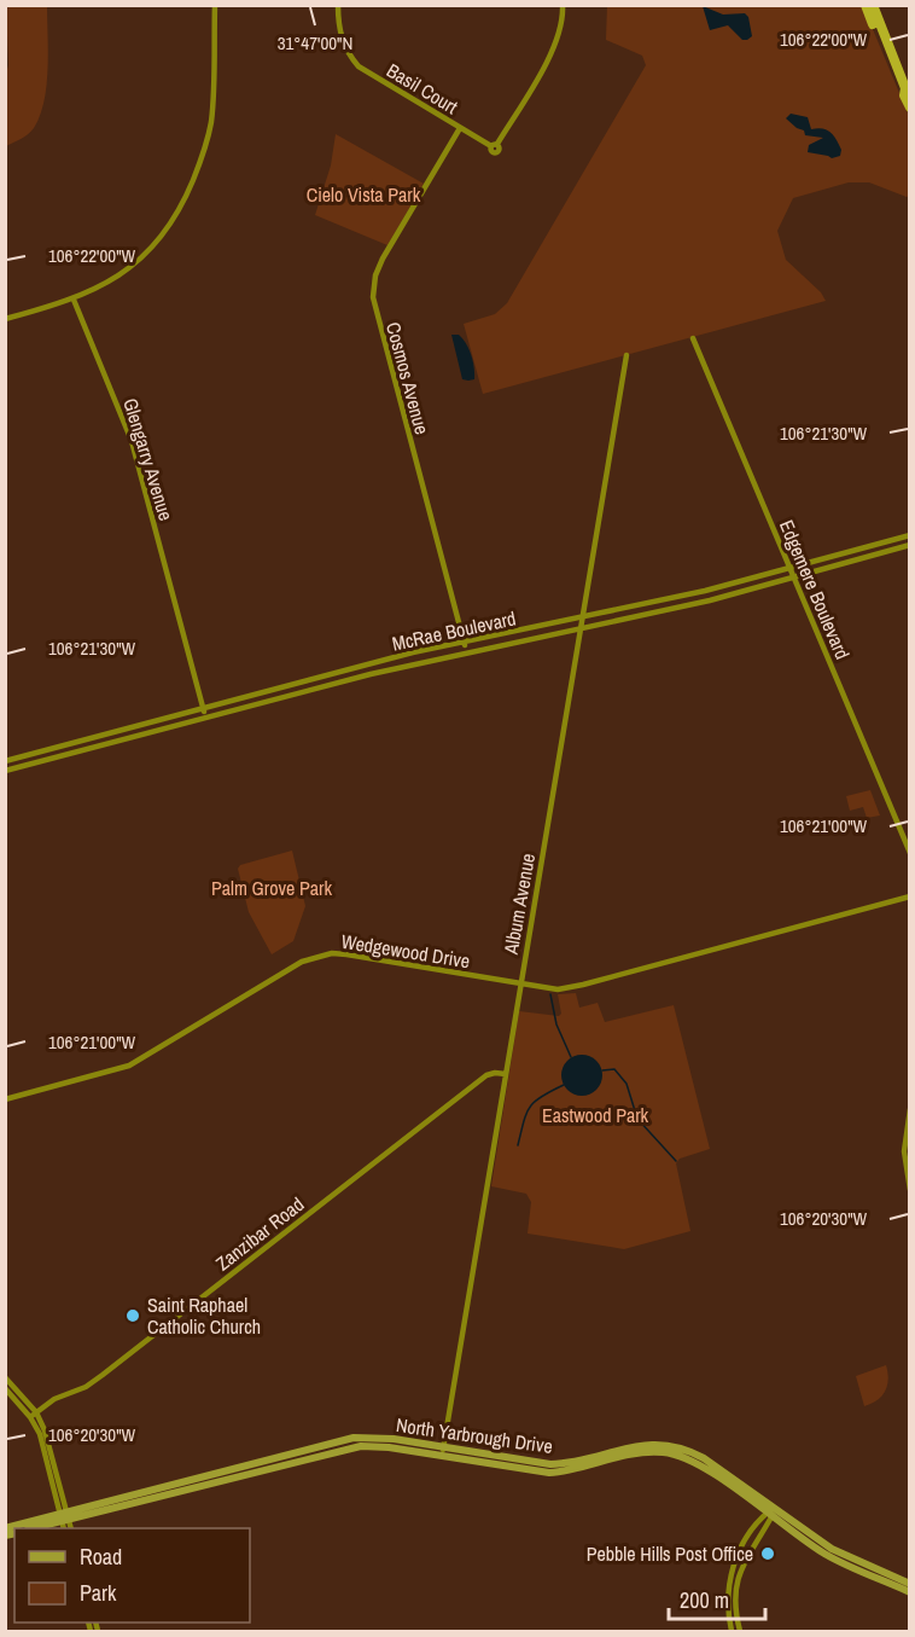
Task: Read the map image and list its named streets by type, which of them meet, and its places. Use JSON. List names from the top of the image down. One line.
{"streets":{"main road":["North Yarbrough Drive"],"street":["Basil Court","Cosmos Avenue","Glengarry Avenue","Edgemere Boulevard","McRae Boulevard","Album Avenue","Wedgewood Drive","Zanzibar Road"]},"crossings":[["Basil Court","Cosmos Avenue"],["Cosmos Avenue","McRae Boulevard"],["Glengarry Avenue","McRae Boulevard"],["Edgemere Boulevard","McRae Boulevard"],["McRae Boulevard","Album Avenue"],["Album Avenue","Wedgewood Drive"],["Album Avenue","Zanzibar Road"],["Album Avenue","North Yarbrough Drive"]],"parks":["Cielo Vista Park","Palm Grove Park","Eastwood Park"],"places":["Saint Raphael Catholic Church","Pebble Hills Post Office"],"legend":["Road","Park"],"scale_bar":"200 m","coordinates":["106°22'00\"W","31°47'00\"N","106°21'30\"W","106°21'00\"W","106°20'30\"W"]}
